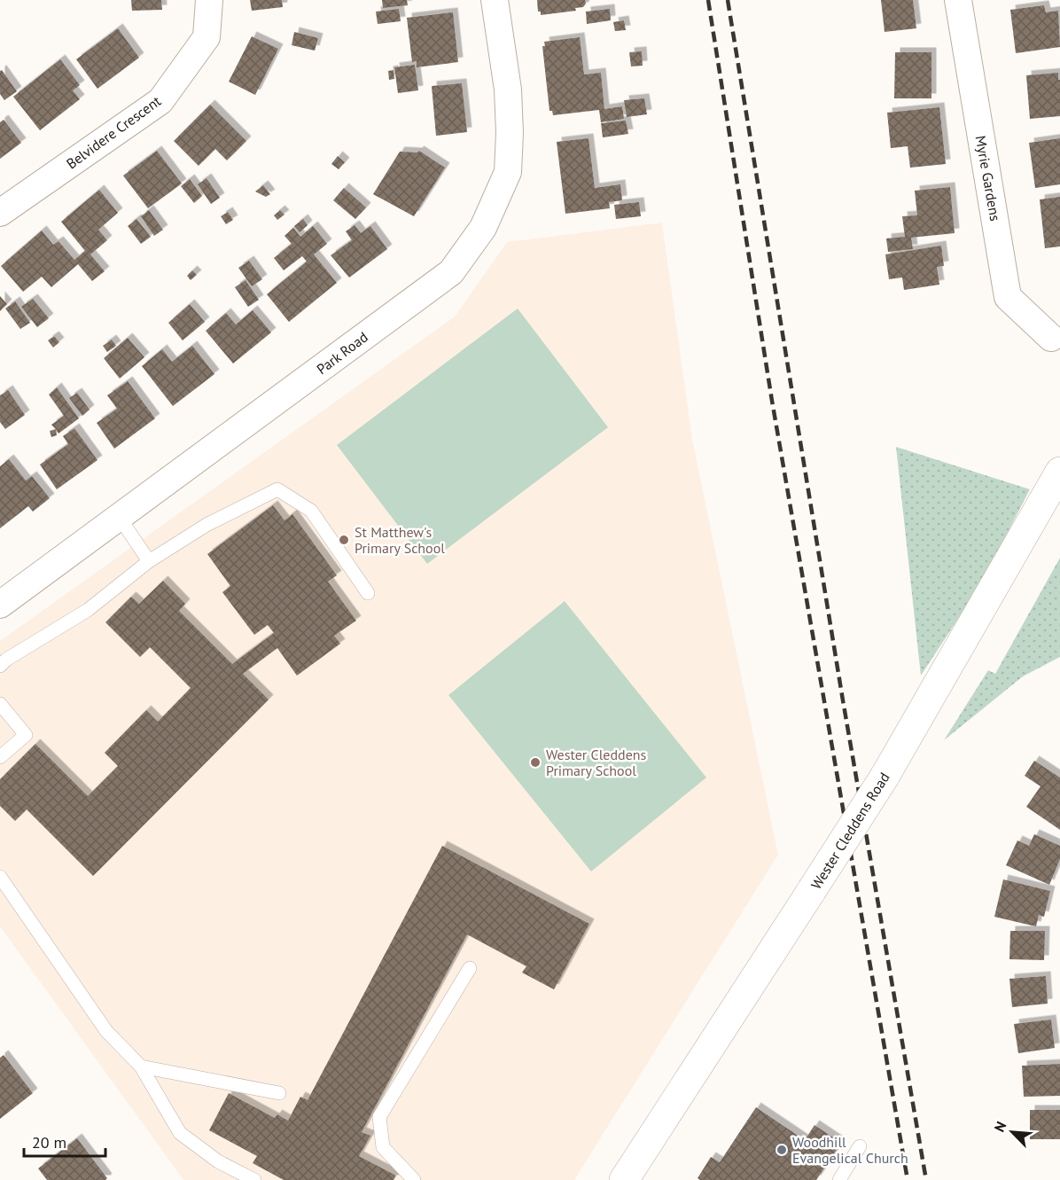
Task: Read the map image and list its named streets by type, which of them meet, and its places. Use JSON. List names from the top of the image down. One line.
{"streets":{"street":["Belvidere Crescent","Myrie Gardens","Park Road","Wester Cleddens Road"]},"places":["St Matthew's Primary School","Wester Cleddens Primary School","Woodhill Evangelical Church"],"scale_bar":"20 m","north":"top left"}
